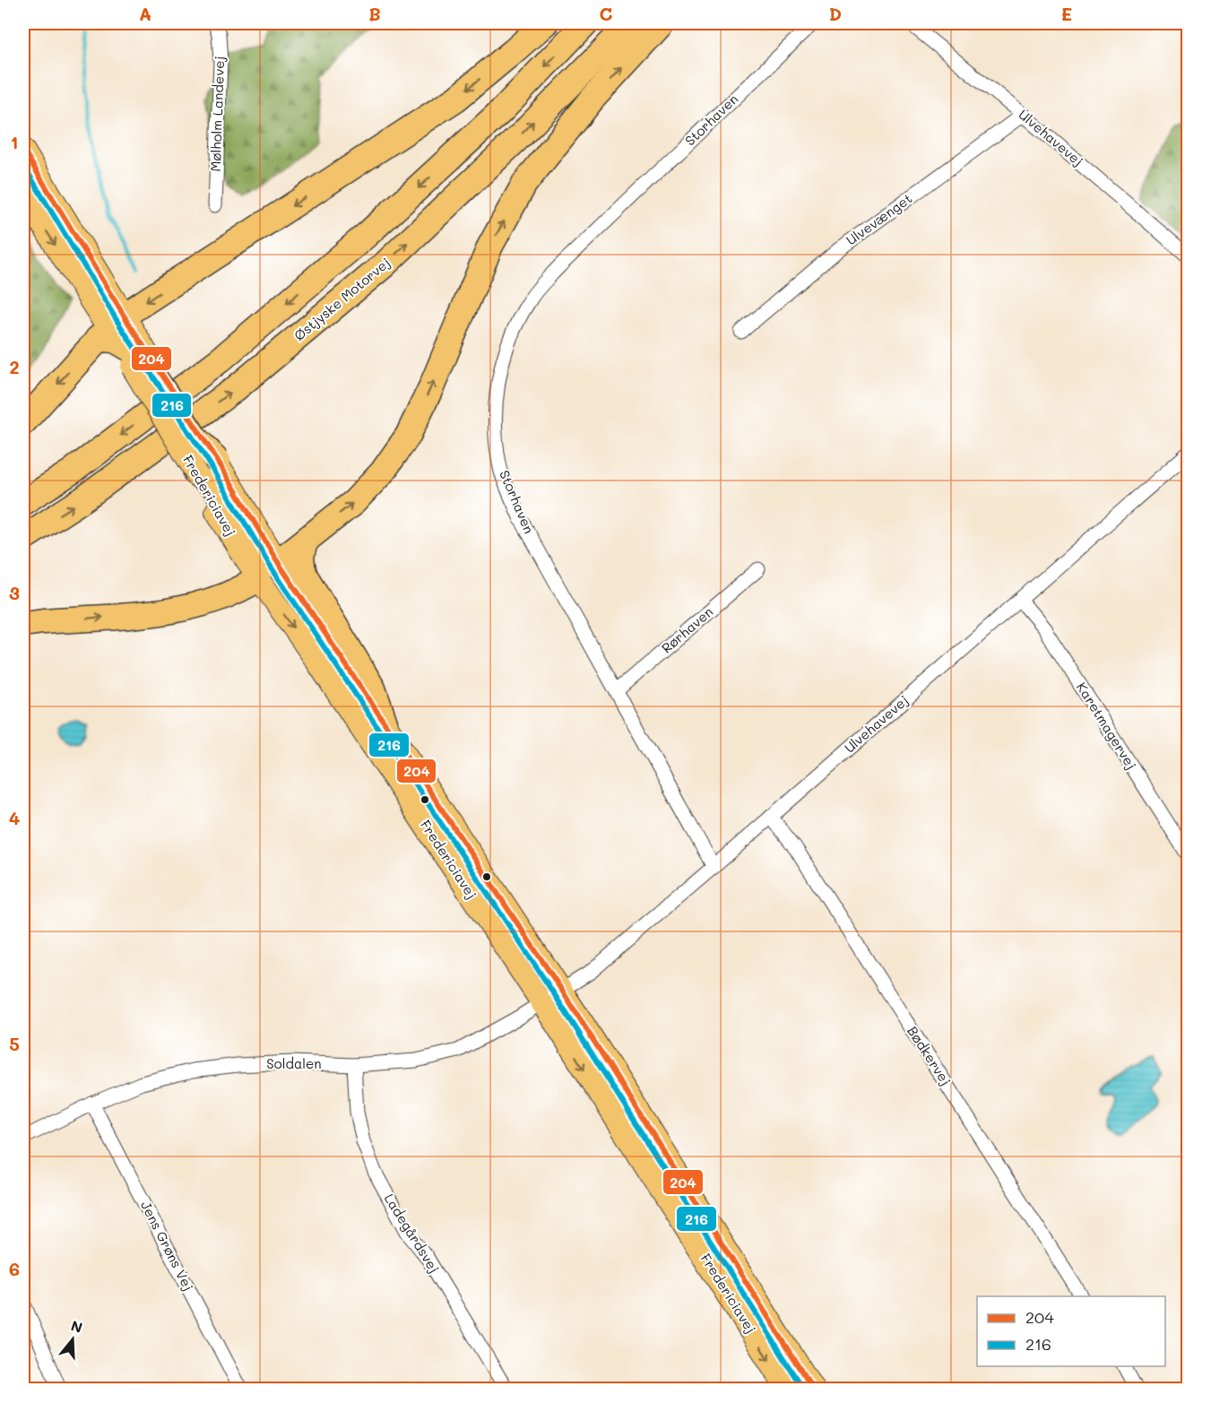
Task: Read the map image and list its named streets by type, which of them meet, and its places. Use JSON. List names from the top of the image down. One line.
{"streets":{"highway":["Østjyske Motorvej"],"main road":["Fredericiavej"],"street":["Mølholm Landevej","Storhaven","Ulvehavevej","Ulvevænget","Rørhaven","Karetmagervej","Bødkervej","Soldalen","Ladegårdsvej","Jens Grøns Vej"]},"crossings":[["Storhaven","Ulvehavevej"],["Storhaven","Rørhaven"],["Ulvehavevej","Ulvevænget"],["Ulvehavevej","Fredericiavej"],["Ulvehavevej","Karetmagervej"],["Ulvehavevej","Bødkervej"],["Ulvehavevej","Soldalen"],["Fredericiavej","Soldalen"],["Soldalen","Ladegårdsvej"],["Soldalen","Jens Grøns Vej"]],"lines":["transit line 204","transit line 216"],"legend":["204","216"],"north":"top","grid":{"columns":["A","B","C","D","E"],"rows":["1","2","3","4","5","6"]}}
